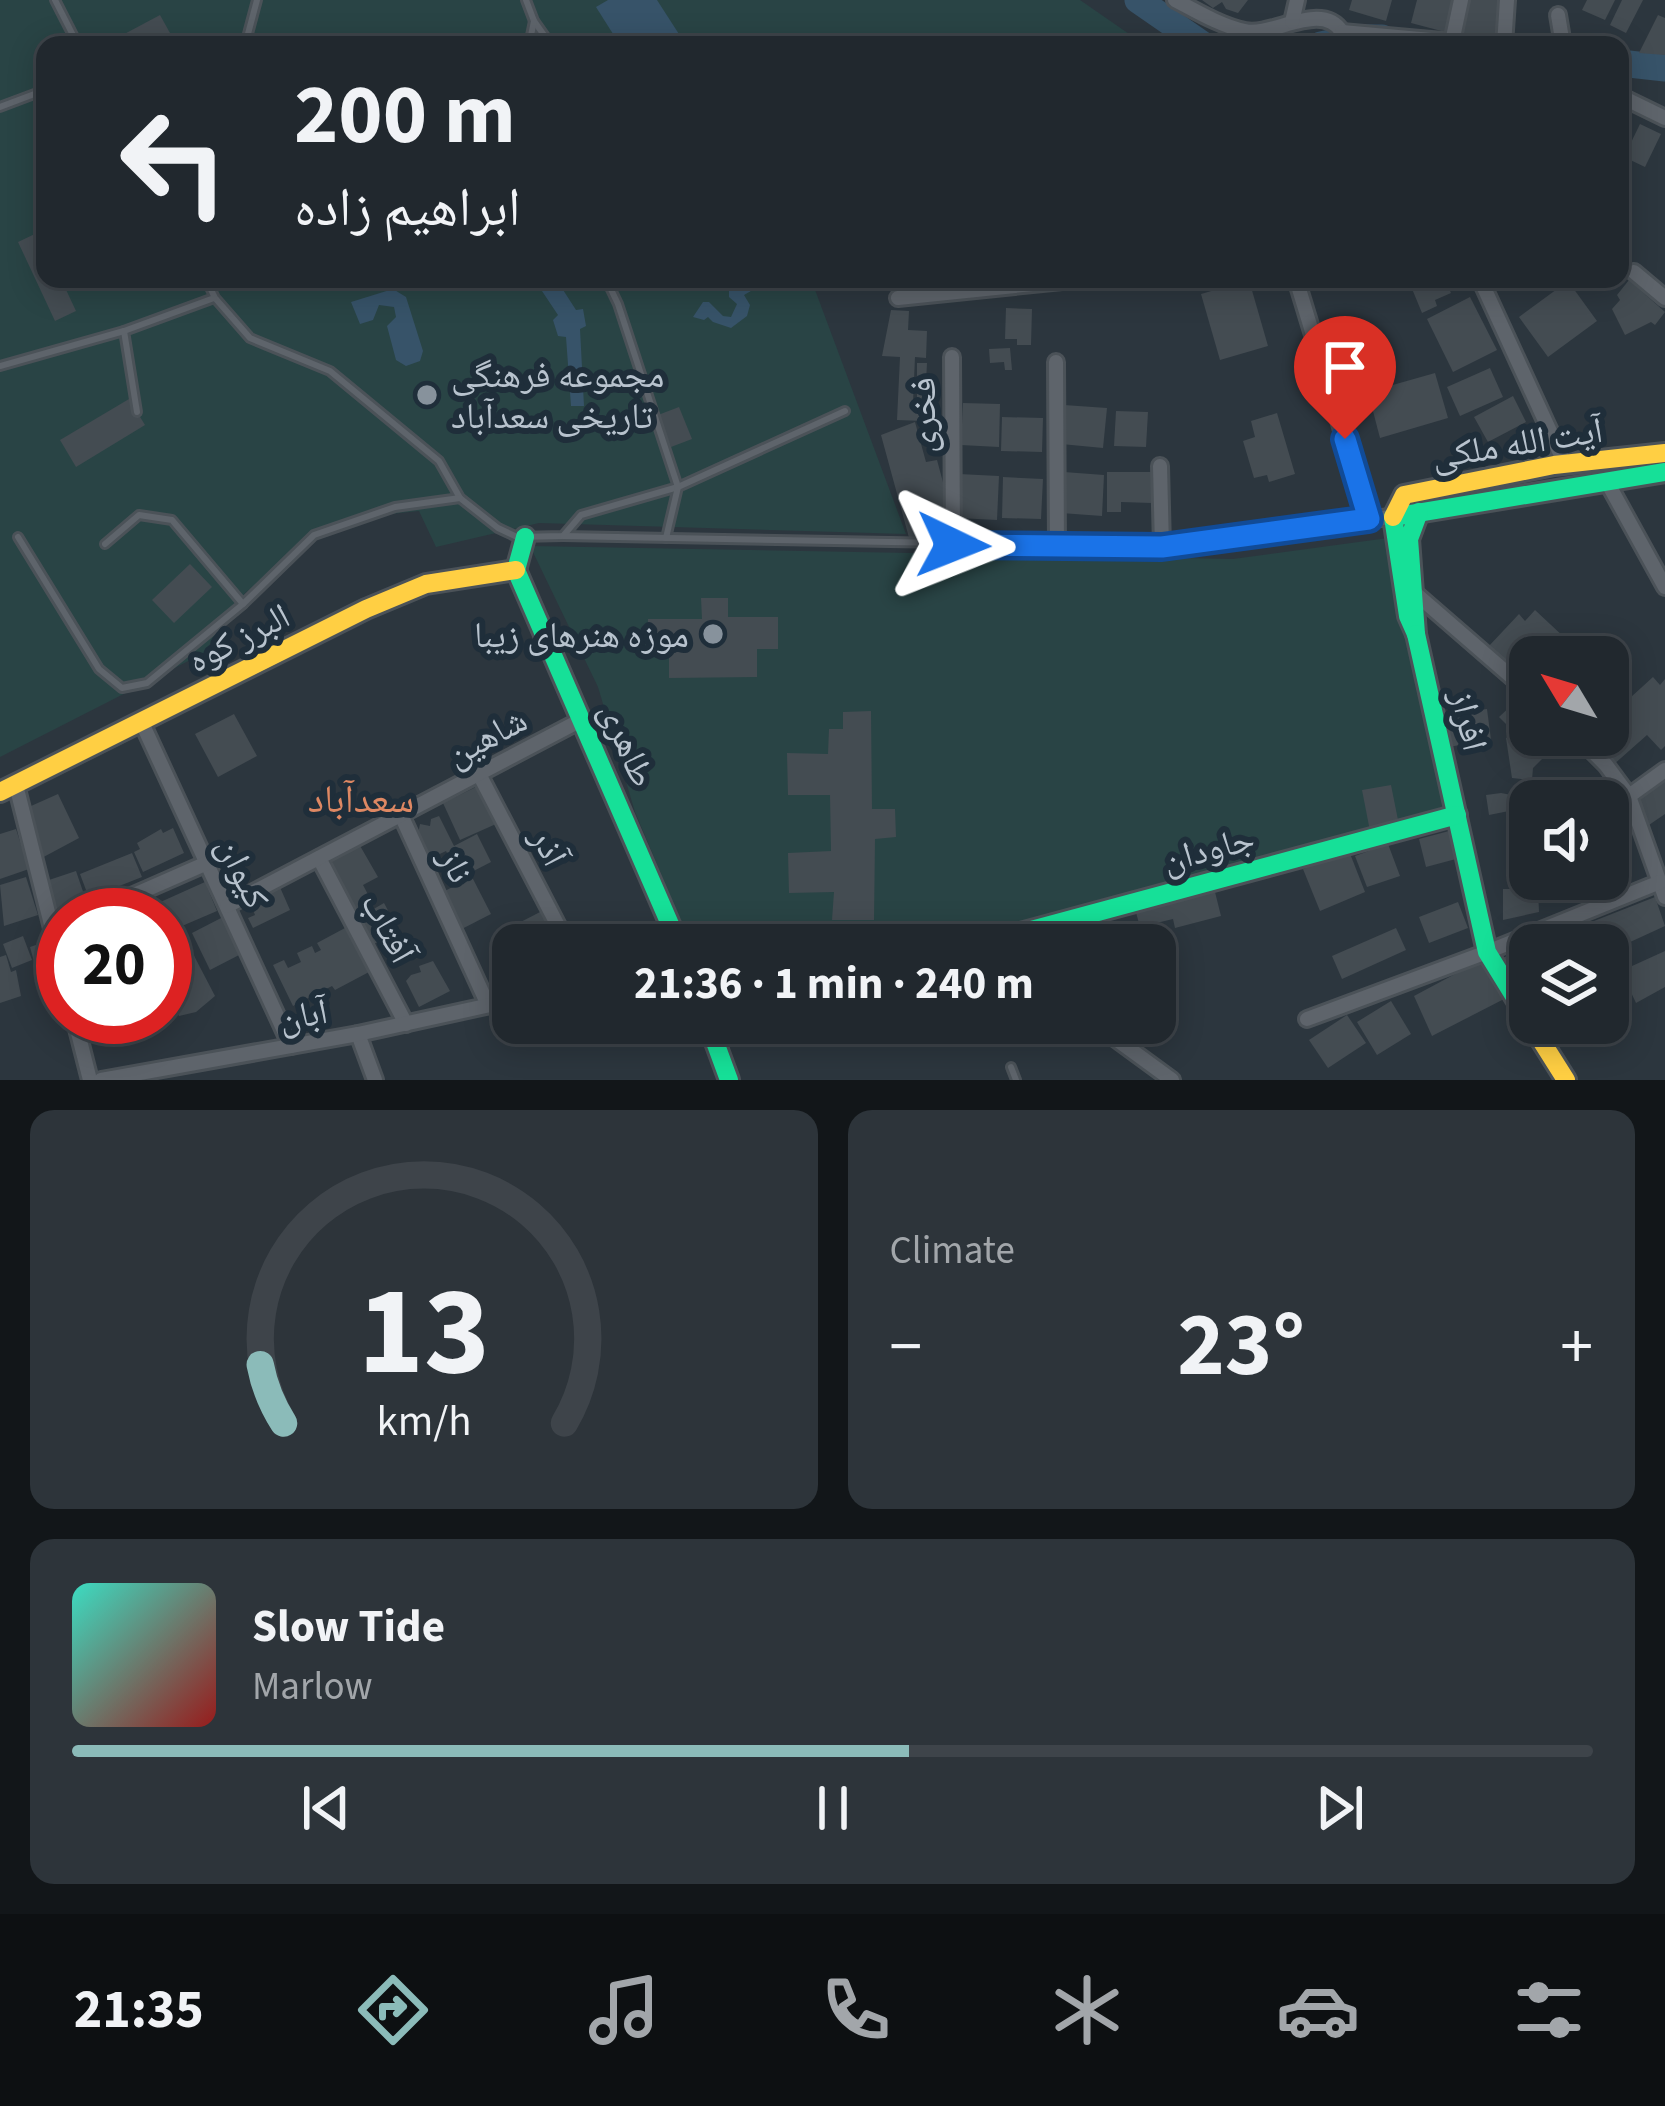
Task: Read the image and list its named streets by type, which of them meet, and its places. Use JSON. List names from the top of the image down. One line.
{"streets":{"street":["فخری","آیت الله ملکی","البرز کوه","افراز","شاهین","طاهری","آذر","جاودان","ناز","کیوان","آفتاب","آبان"]},"crossings":[["آیت الله ملکی","افراز"],["البرز کوه","طاهری"],["البرز کوه","کیوان"],["افراز","جاودان"],["شاهین","طاهری"],["شاهین","آذر"],["شاهین","ناز"],["شاهین","کیوان"],["شاهین","آفتاب"],["ناز","آبان"],["کیوان","آبان"],["آفتاب","آبان"]],"districts":["سعدآباد"],"places":["مجموعه فرهنگی تاریخی سعدآباد","موزه هنرهای زیبا"],"north":"top left","page":{"turn":["200 m","ابراهیم زاده"],"limit":"20","trip":"21:36 · 1 min · 240 m","tile":"Climate","heat":["−","23°","+"],"song":["Slow Tide","Marlow"],"tabs":"21:35","gauge":["13","km/h"]}}
